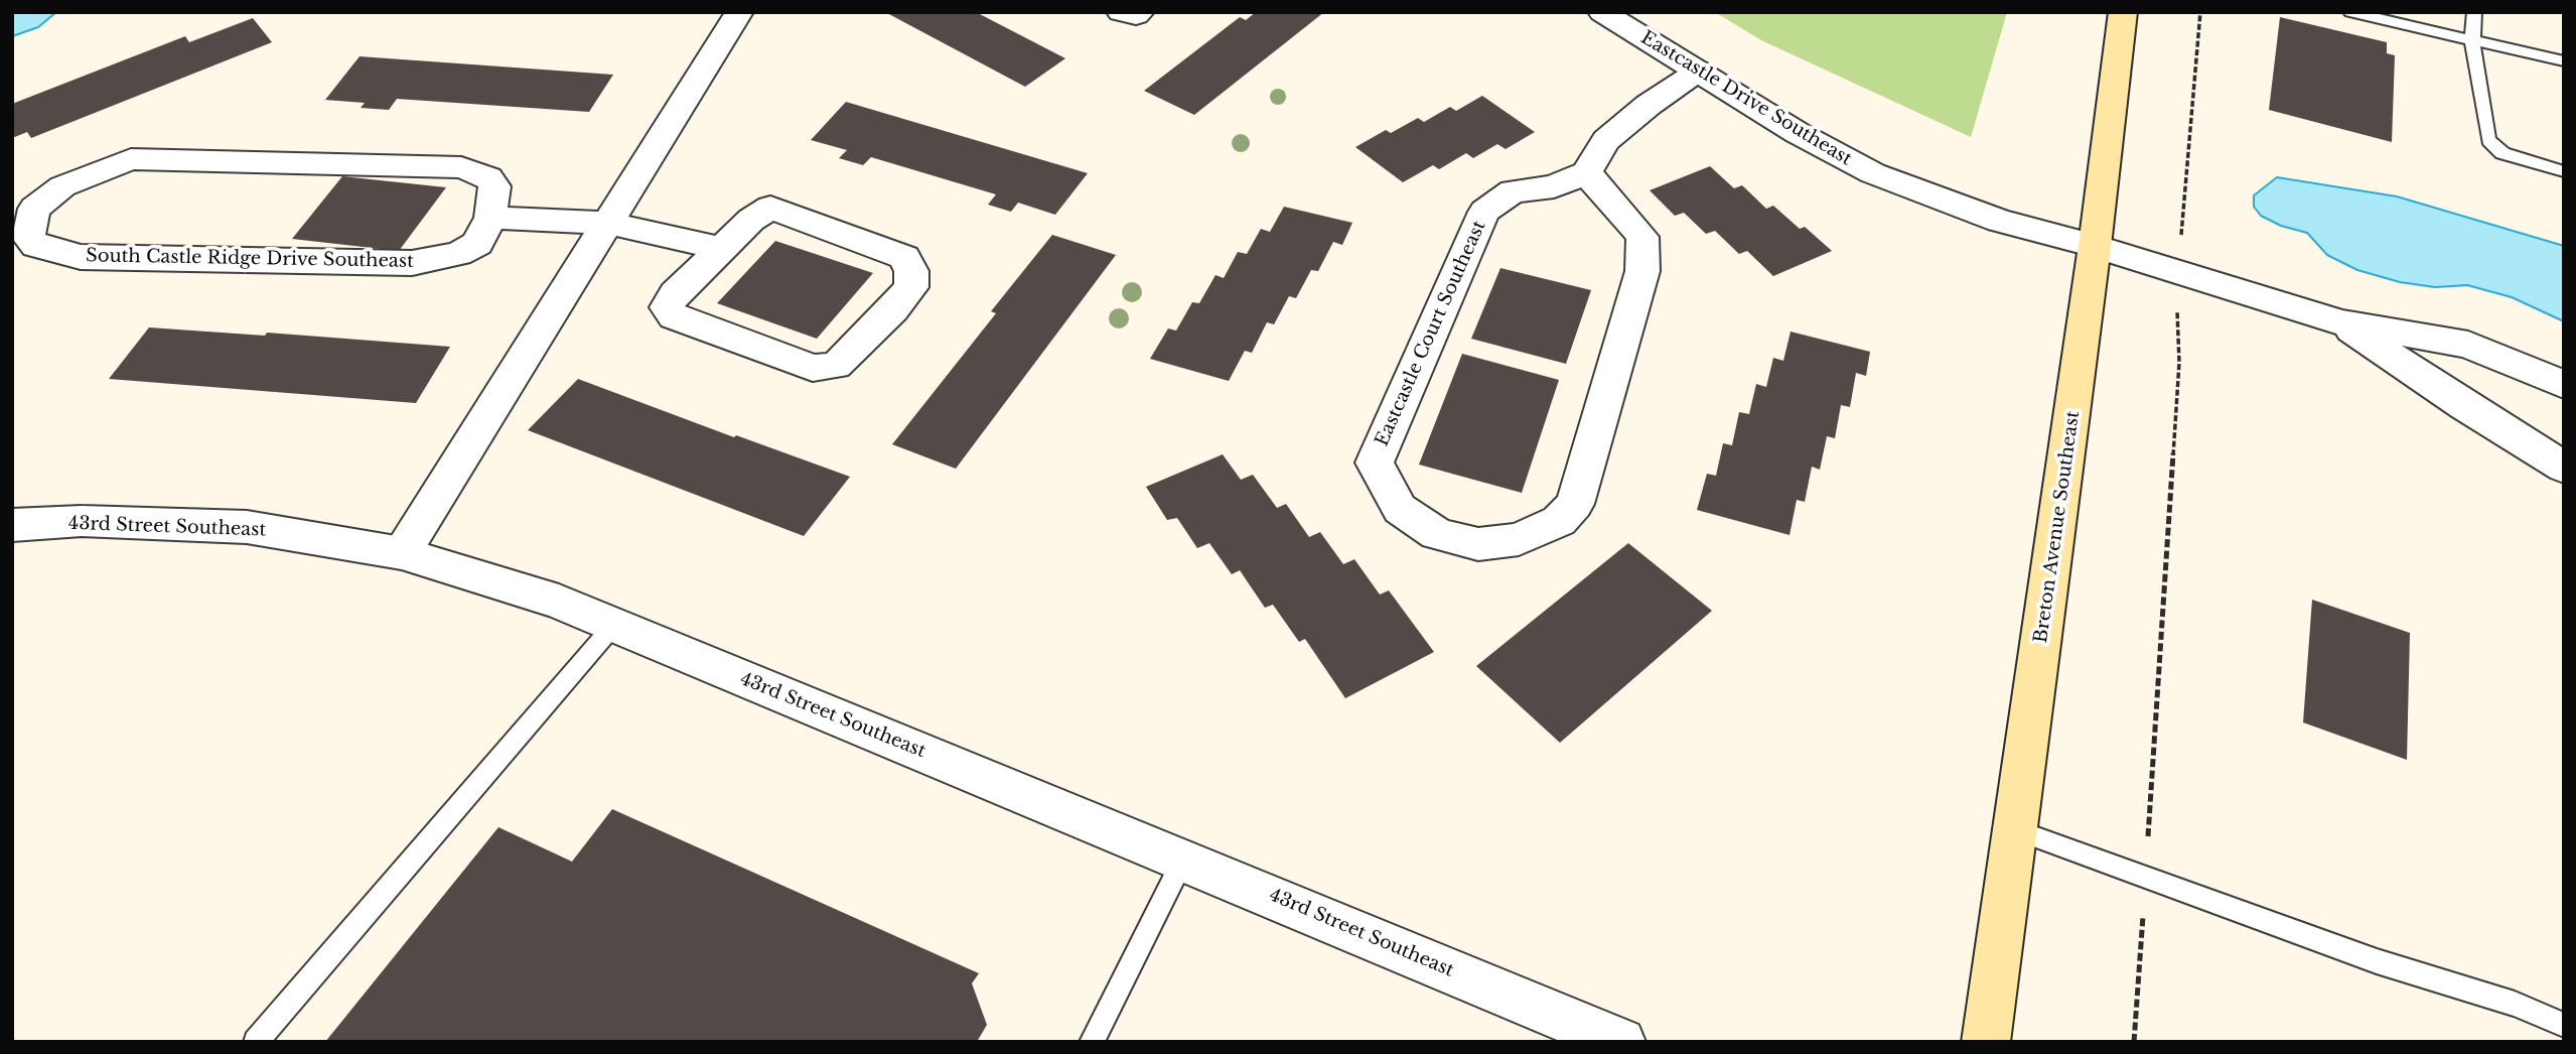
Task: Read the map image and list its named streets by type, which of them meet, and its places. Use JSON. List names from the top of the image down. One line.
{"streets":{"main road":["Breton Avenue Southeast"],"street":["Eastcastle Drive Southeast","South Castle Ridge Drive Southeast","Eastcastle Court Southeast","43rd Street Southeast"]},"crossings":[["Eastcastle Drive Southeast","Breton Avenue Southeast"]]}
